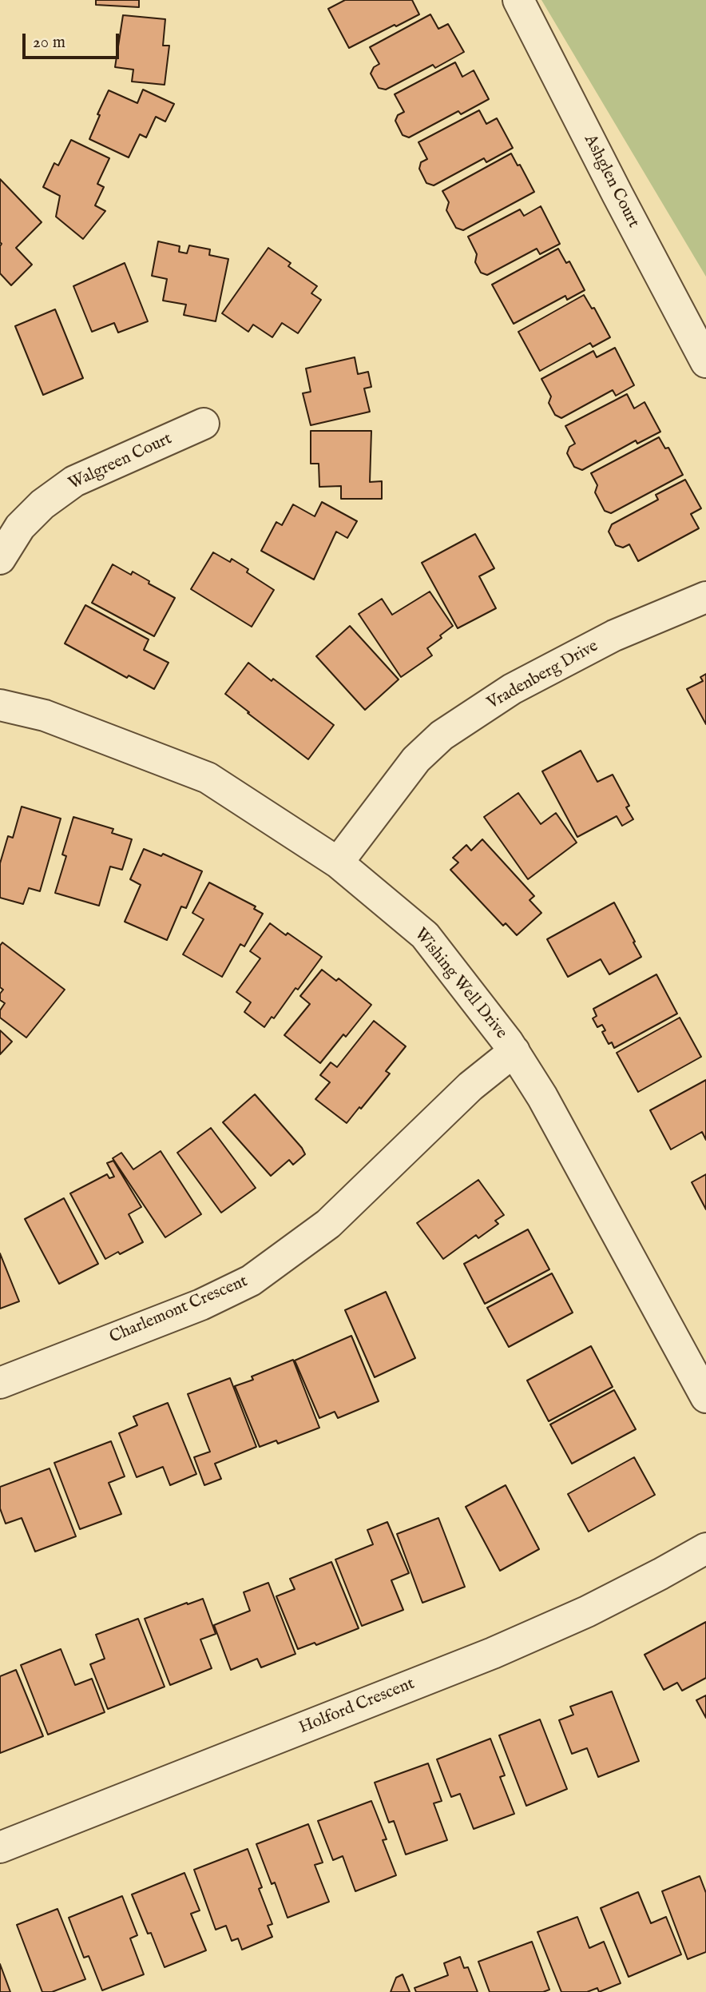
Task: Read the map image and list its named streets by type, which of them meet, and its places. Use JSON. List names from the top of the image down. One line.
{"streets":{"street":["Ashglen Court","Walgreen Court","Vradenberg Drive","Wishing Well Drive","Charlemont Crescent","Holford Crescent"]},"crossings":[["Vradenberg Drive","Wishing Well Drive"],["Wishing Well Drive","Charlemont Crescent"]],"scale_bar":"20 m"}
